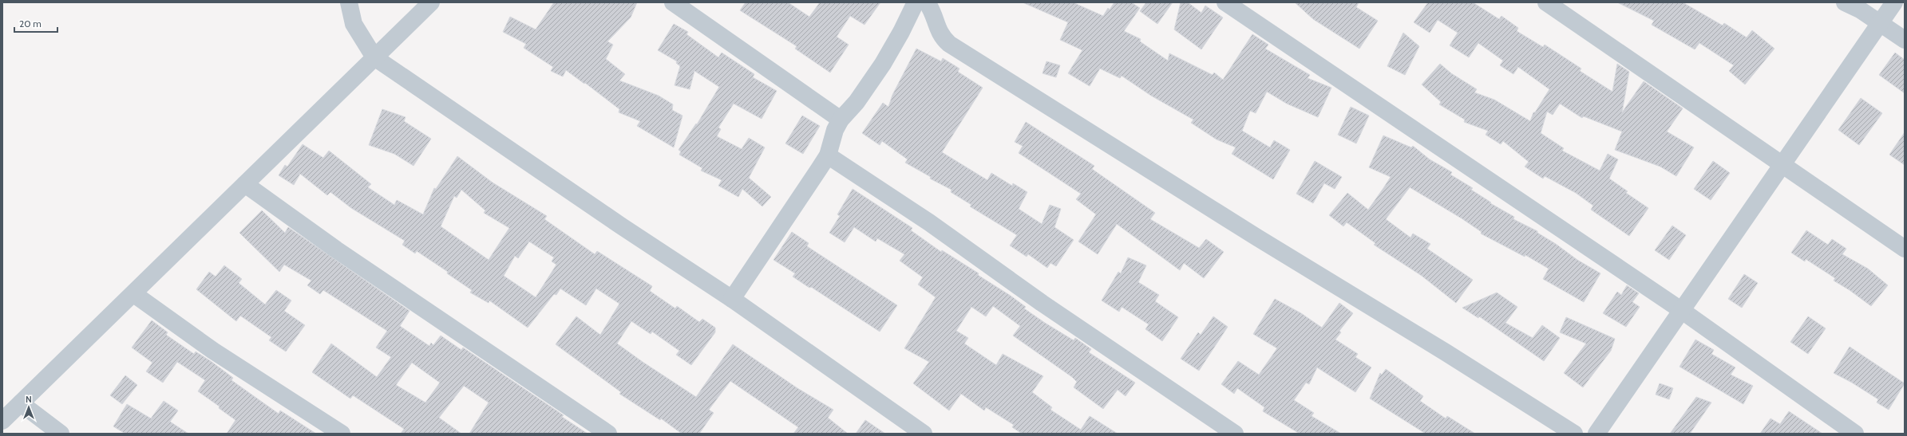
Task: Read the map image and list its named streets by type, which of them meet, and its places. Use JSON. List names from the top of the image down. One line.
{"scale_bar":"20 m","north":"top"}
